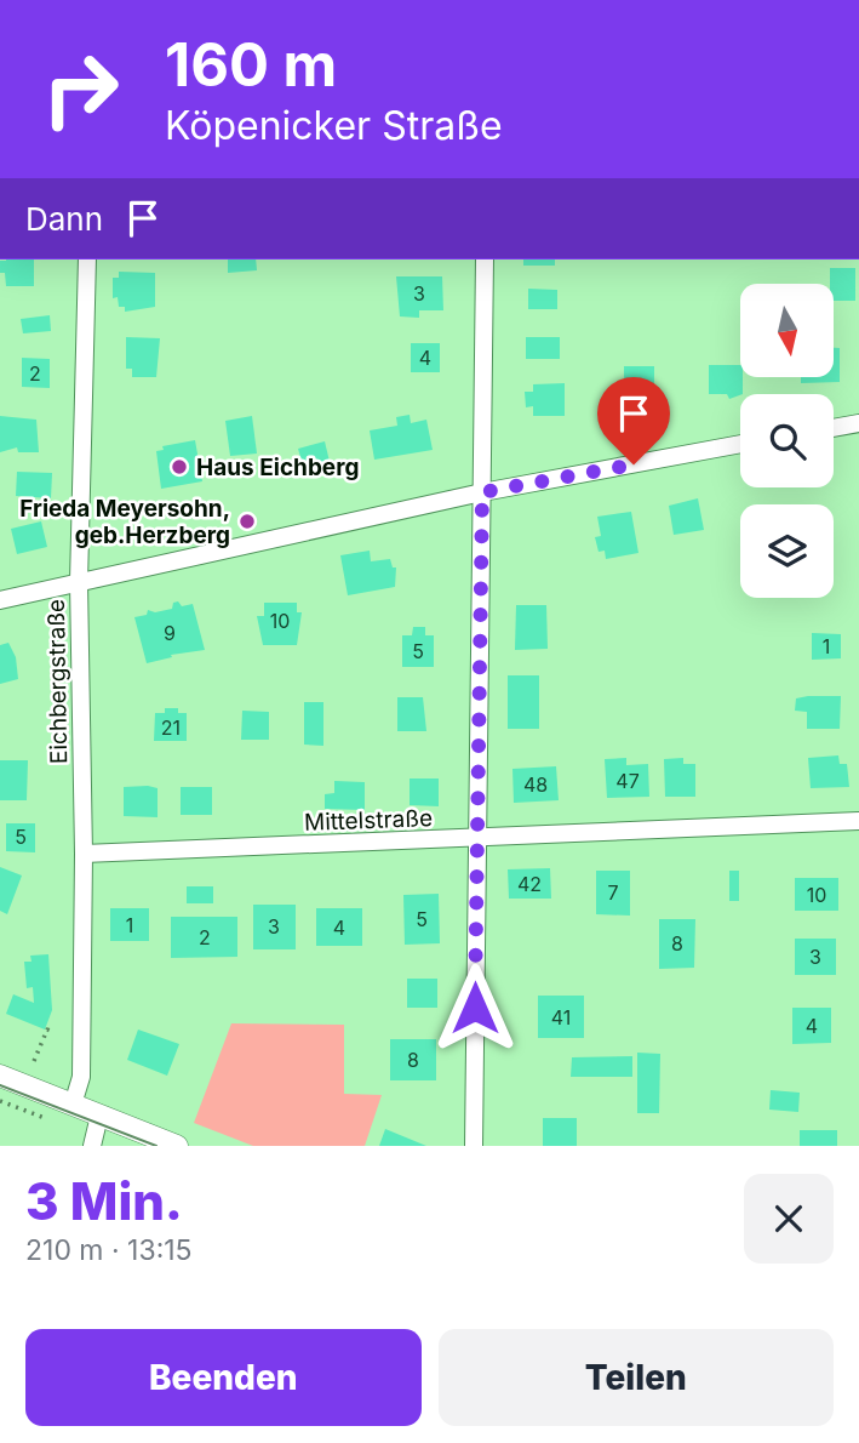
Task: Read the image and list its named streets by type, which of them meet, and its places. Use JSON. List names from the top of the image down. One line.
{"streets":{"street":["Eichbergstraße","Mittelstraße"]},"crossings":[["Eichbergstraße","Mittelstraße"]],"places":["Haus Eichberg","Frieda Meyersohn, geb.Herzberg"],"house_numbers":["3","4","2","10","9","1","5","21","47","48","5","42","7","10","5","1","3","4","2","8","3","41","4","8"],"north":"bottom","page":{"turn":["160 m","Köpenicker Straße"],"then":"Dann","heading":["3 Min.","210 m · 13:15"],"buttons":["Beenden","Teilen"]}}
